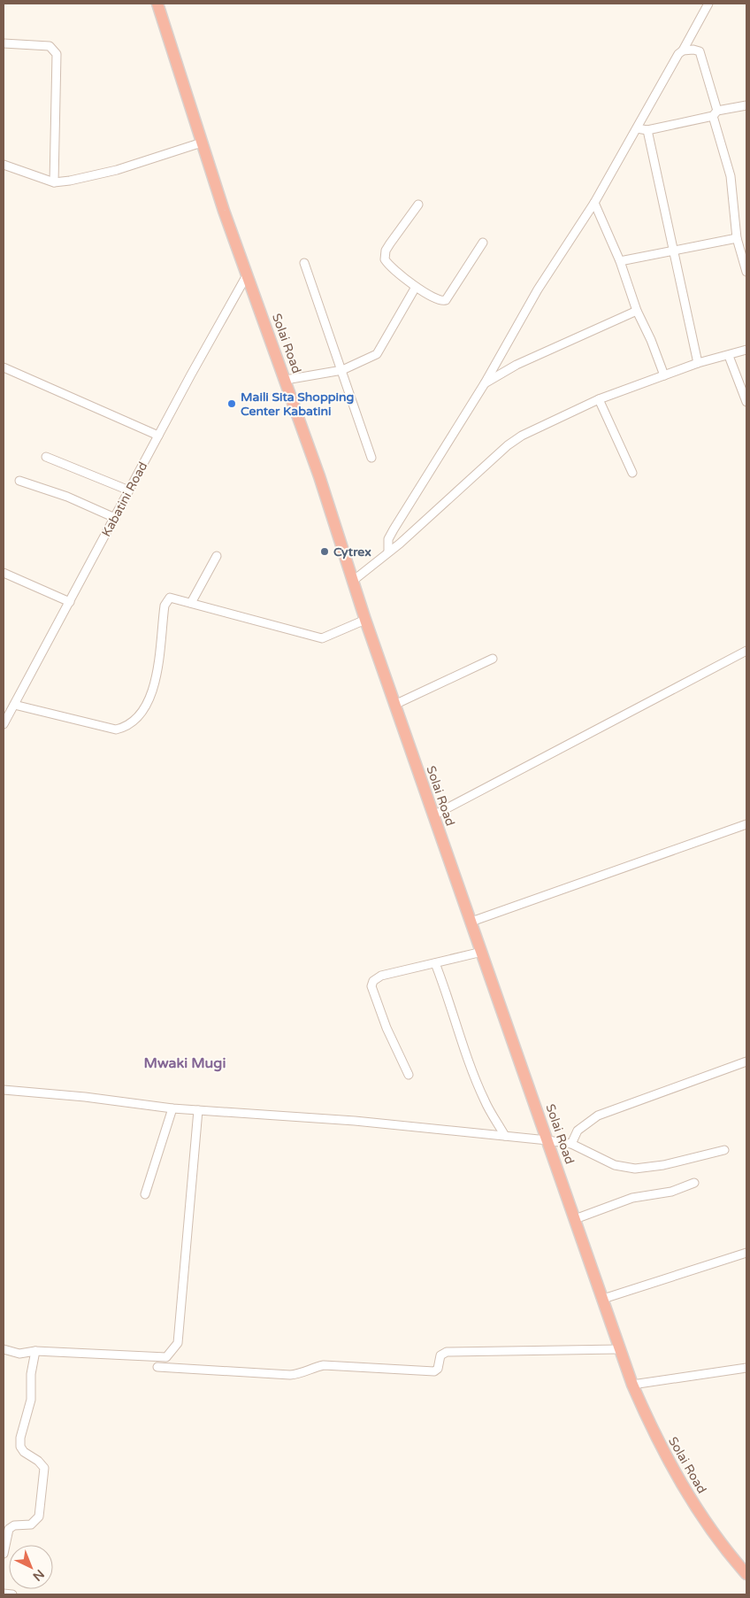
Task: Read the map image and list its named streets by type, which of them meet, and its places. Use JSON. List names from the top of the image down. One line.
{"streets":{"highway":["Solai Road"],"street":["Kabatini Road"]},"crossings":[["Solai Road","Kabatini Road"]],"districts":["Mwaki Mugi"],"places":["Maili Sita Shopping Center Kabatini","Cytrex"],"north":"bottom right"}
